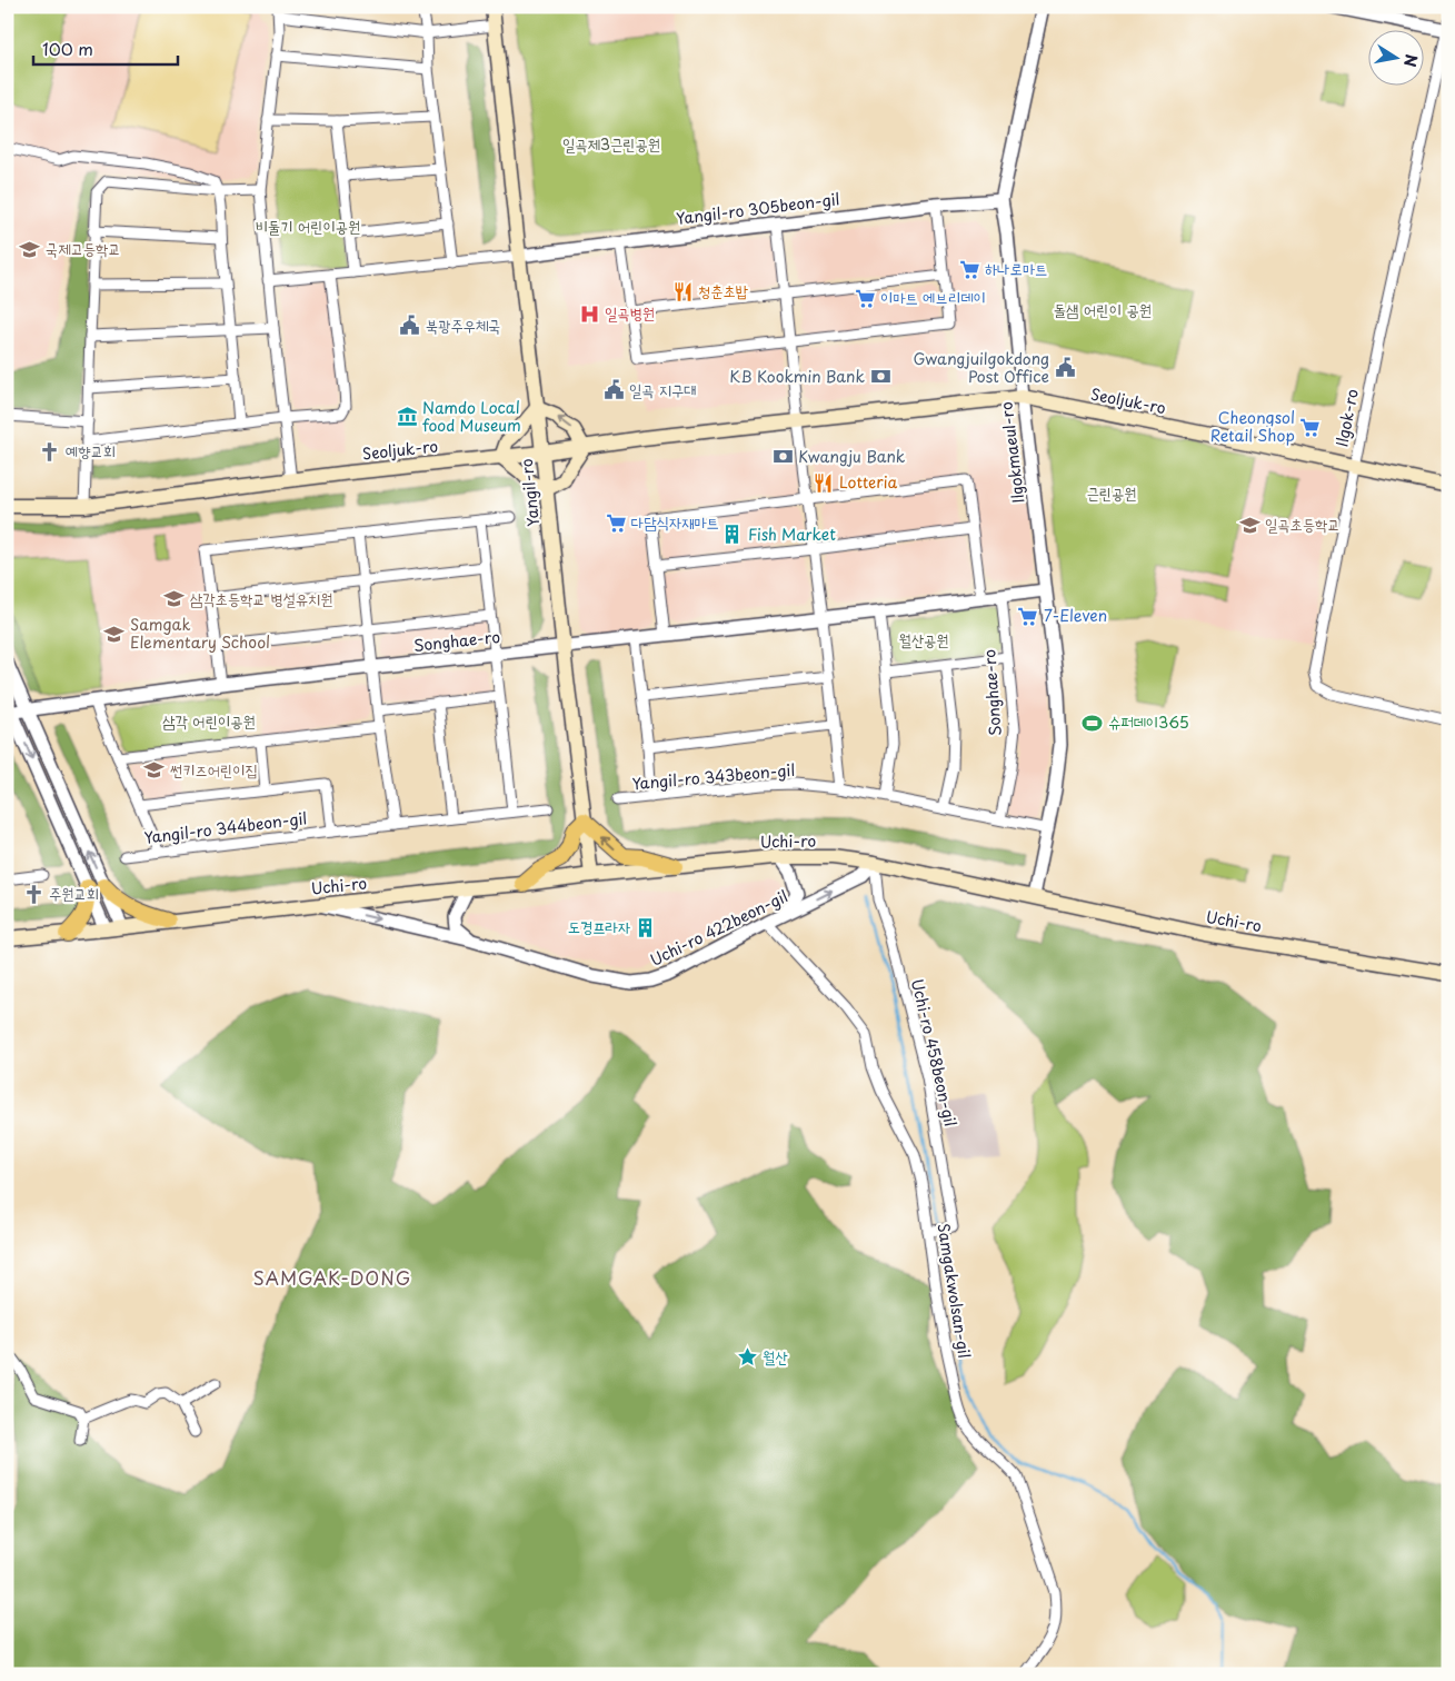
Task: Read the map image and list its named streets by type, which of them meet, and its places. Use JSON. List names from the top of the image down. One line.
{"streets":{"main road":["Seoljuk-ro","Yangil-ro","Uchi-ro"],"street":["Yangil-ro 305beon-gil","Ilgok-ro","Ilgokmaeul-ro","Songhae-ro","Yangil-ro 343beon-gil","Yangil-ro 344beon-gil","Uchi-ro 422beon-gil","Uchi-ro 458beon-gil","Samgakwolsan-gil"]},"crossings":[["Yangil-ro 305beon-gil","Ilgokmaeul-ro"],["Yangil-ro 305beon-gil","Yangil-ro"],["Seoljuk-ro","Ilgok-ro"],["Seoljuk-ro","Ilgokmaeul-ro"],["Seoljuk-ro","Yangil-ro"],["Ilgokmaeul-ro","Songhae-ro"],["Ilgokmaeul-ro","Yangil-ro 343beon-gil"],["Ilgokmaeul-ro","Uchi-ro"],["Yangil-ro","Songhae-ro"],["Yangil-ro","Uchi-ro"],["Songhae-ro","Yangil-ro 343beon-gil"],["Uchi-ro","Uchi-ro 422beon-gil"],["Uchi-ro","Uchi-ro 458beon-gil"],["Uchi-ro 422beon-gil","Uchi-ro 458beon-gil"],["Uchi-ro 422beon-gil","Samgakwolsan-gil"],["Uchi-ro 458beon-gil","Samgakwolsan-gil"]],"one_way":["Uchi-ro 422beon-gil"],"districts":["SAMGAK-DONG"],"parks":["일곡제3근린공원","비둘기 어린이공원","돌샘 어린이 공원","근린공원","월산공원","삼각 어린이공원"],"places":{"school or university":["국제고등학교","일곡초등학교","삼각초등학교 병설유치원","Samgak Elementary School","썬키즈어린이집"],"supermarket":["하나로마트","이마트 에브리데이","Cheongsol Retail Shop","다담식자재마트","7-Eleven"],"restaurant":["청춘초밥","Lotteria"],"hospital":["일곡병원"],"public building":["북광주우체국","Gwangjuilgokdong Post Office","일곡 지구대"],"bank":["KB Kookmin Bank","Kwangju Bank"],"museum":["Namdo Local food Museum"],"church":["예향교회","주원교회"],"building":["Fish Market","도경프라자"],"sports":["슈퍼데이365"],"place":["월산"]},"scale_bar":"100 m","north":"right"}
